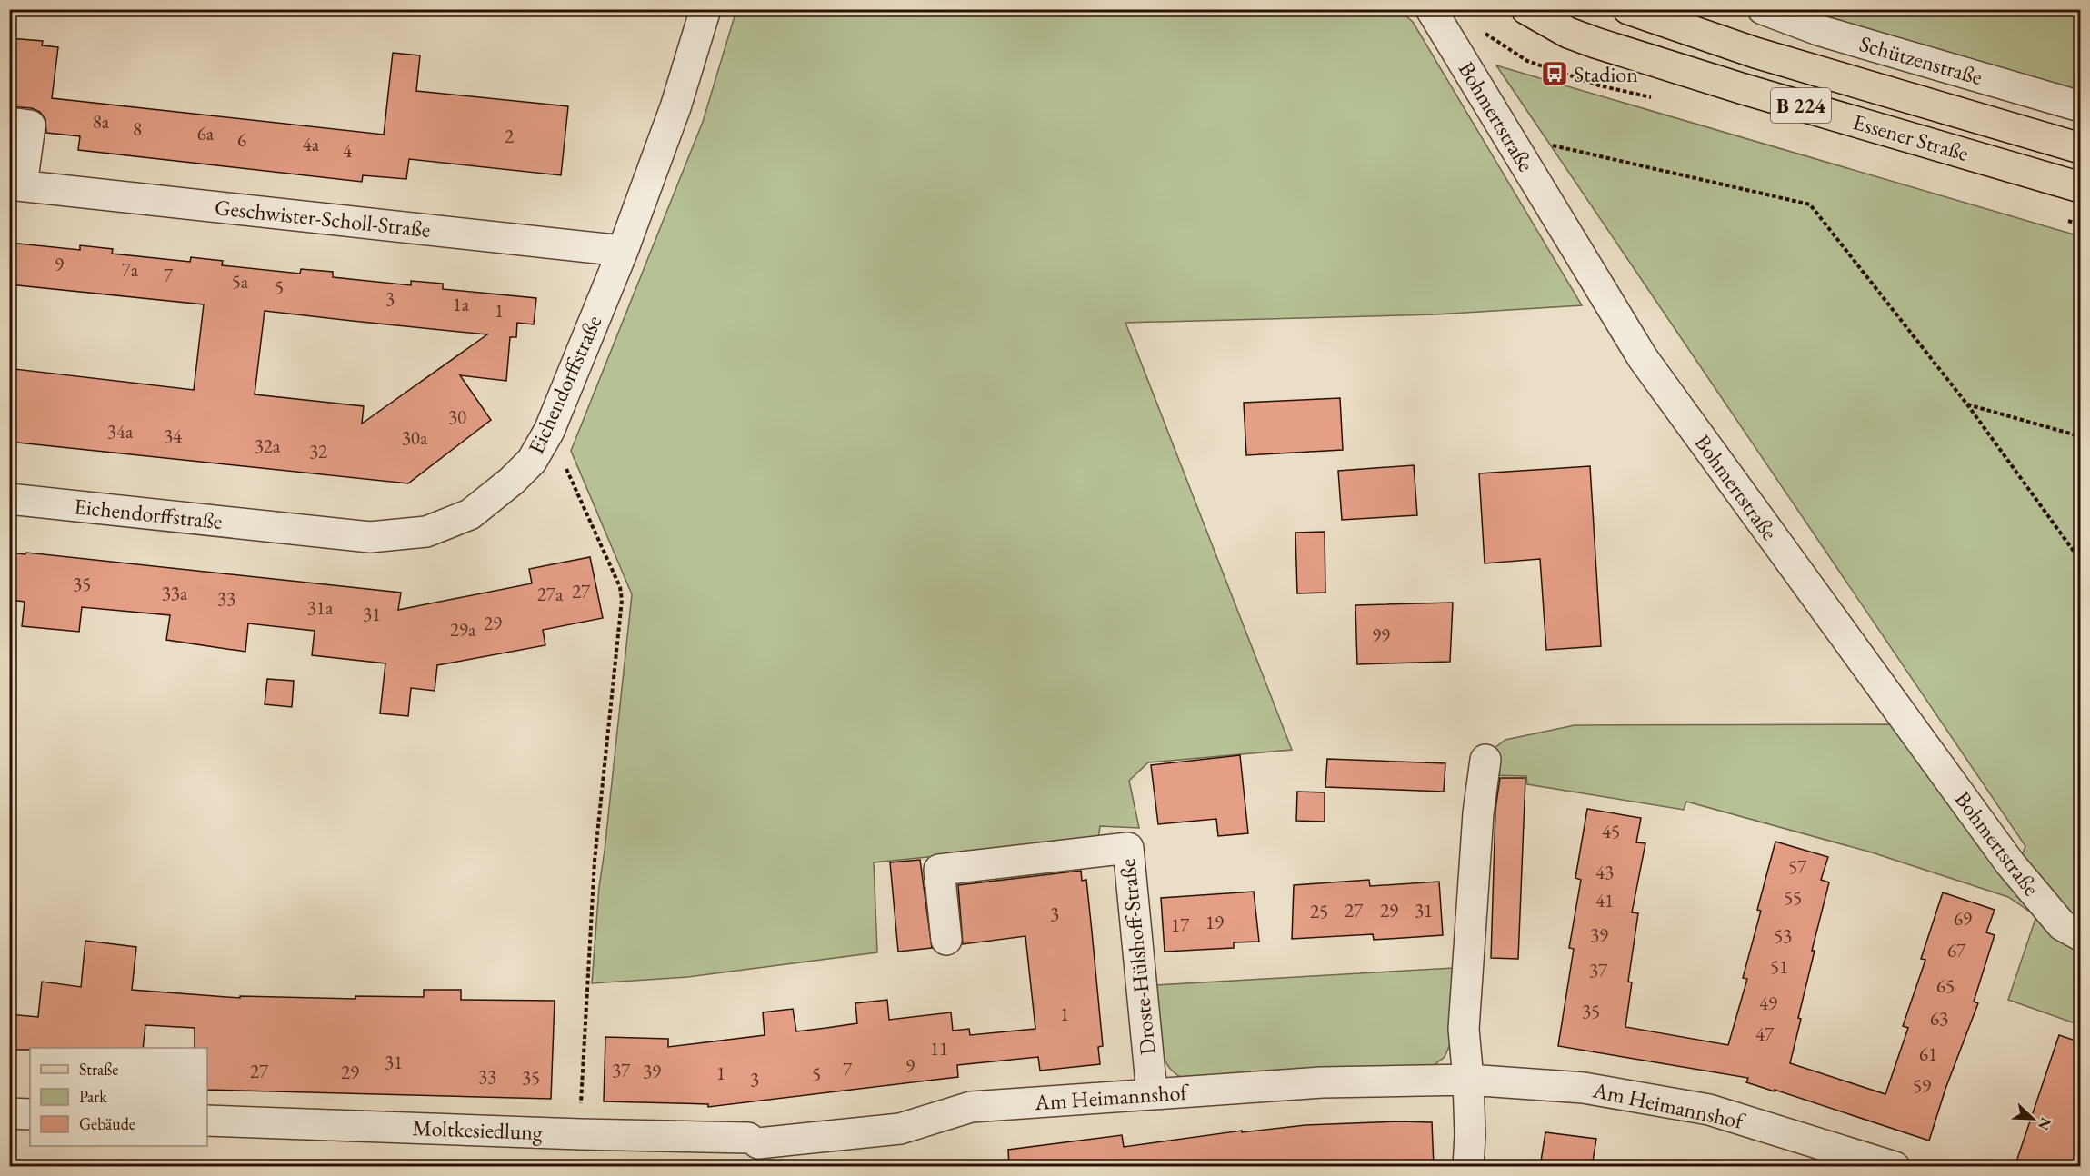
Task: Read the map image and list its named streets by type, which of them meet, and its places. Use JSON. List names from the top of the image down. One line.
{"streets":{"main road":["B 224","Essener Straße"],"street":["Schützenstraße","Bohmertstraße","Geschwister-Scholl-Straße","Eichendorffstraße","Droste-Hülshoff-Straße","Am Heimannshof","Moltkesiedlung"]},"crossings":[["Geschwister-Scholl-Straße","Eichendorffstraße"],["Droste-Hülshoff-Straße","Am Heimannshof"],["Am Heimannshof","Moltkesiedlung"]],"places":{"bus stop":["Stadion"]},"house_numbers":["8a","8","6a","2","6","4a","4","9","7a","7","5a","5","3","1a","1","30","34a","34","30a","32a","32","35","27","33a","27a","33","31a","31","29","29a","99","45","57","43","55","41","27","29","31","25","3","69","19","17","39","53","67","51","37","65","49","35","1","63","47","11","61","31","9","7","37","27","39","29","1","5","33","35","3","59"],"legend":["Straße","Park","Gebäude"],"north":"bottom right"}
